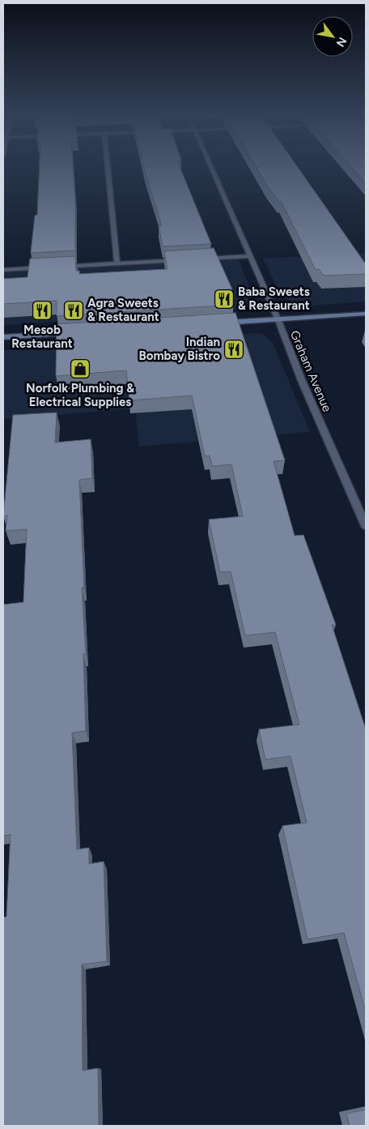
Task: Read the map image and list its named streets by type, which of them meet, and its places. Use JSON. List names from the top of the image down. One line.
{"streets":{"street":["Graham Avenue"]},"places":{"restaurant":["Baba Sweets & Restaurant","Mesob Restaurant","Agra Sweets & Restaurant","Indian Bombay Bistro"],"shop":["Norfolk Plumbing & Electrical Supplies"]},"north":"bottom right"}
